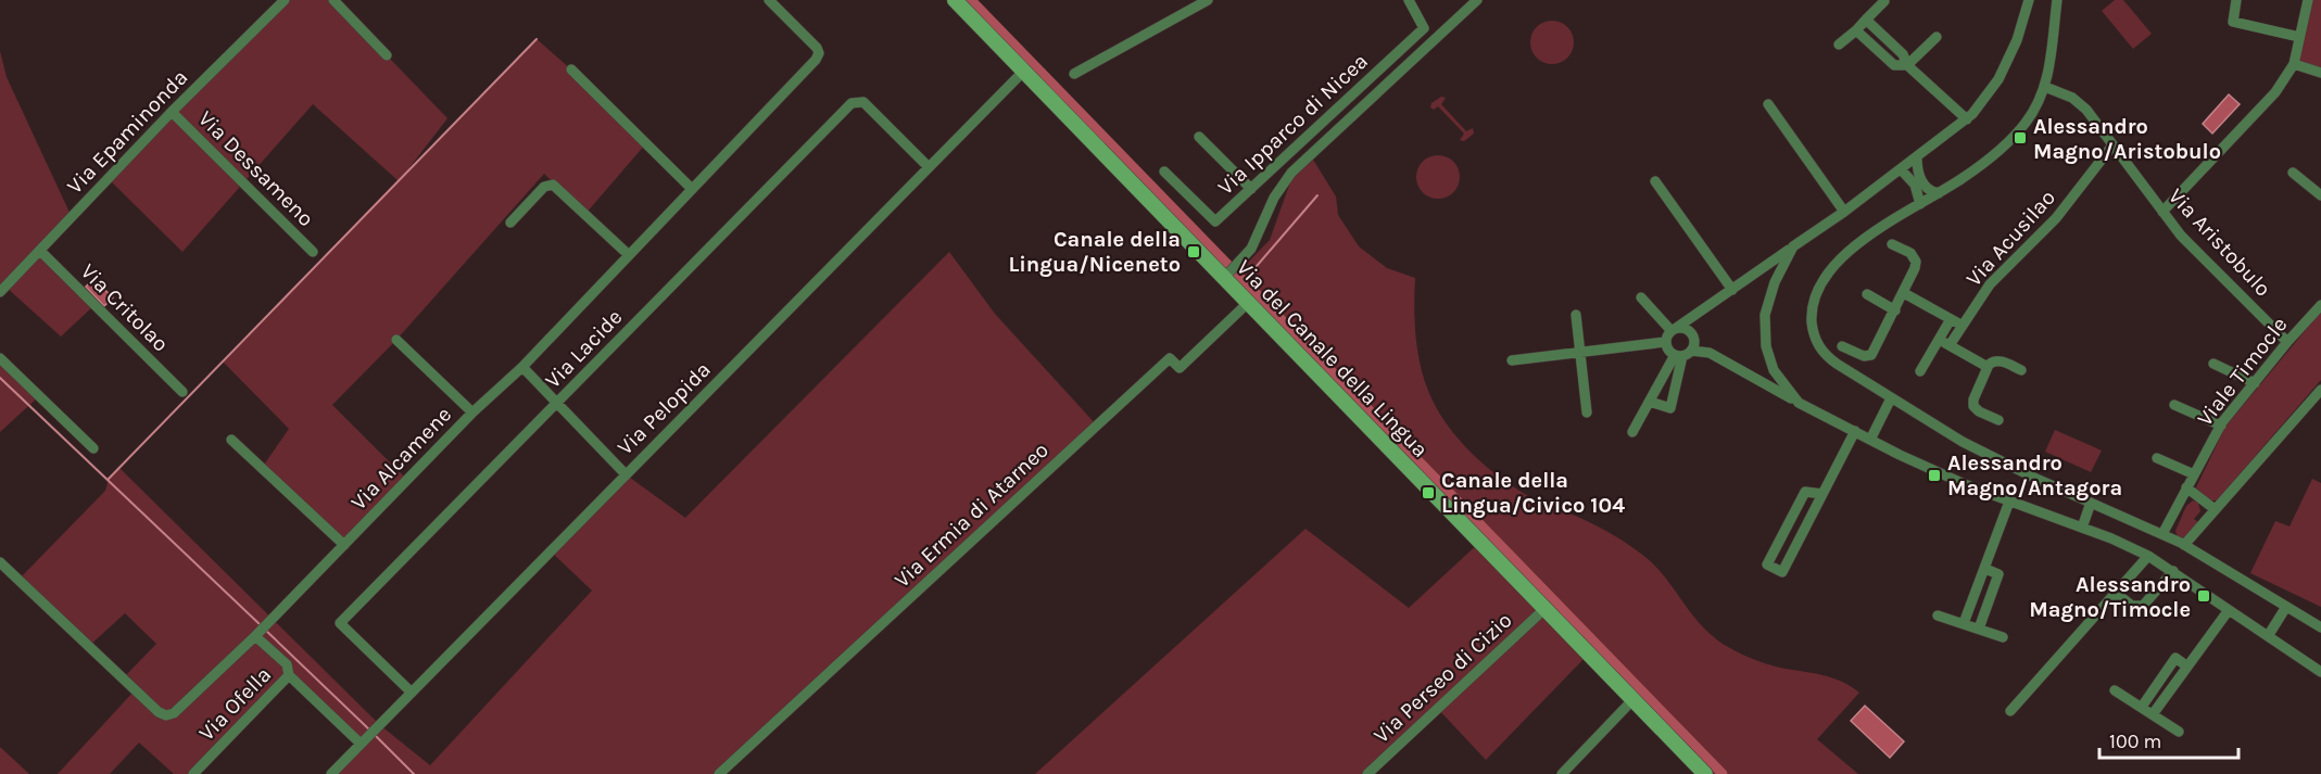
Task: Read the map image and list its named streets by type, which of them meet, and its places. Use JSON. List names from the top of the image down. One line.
{"streets":{"street":["Via Ipparco di Nicea","Via Epaminonda","Via Dessameno","Via Acusilao","Via Aristobulo","Via Critolao","Via Lacide","Via del Canale della Lingua","Viale Timocle","Via Pelopida","Via Alcamene","Via Ermia di Atarneo","Via Perseo di Cizio","Via Ofella"]},"crossings":[["Via Epaminonda","Via Dessameno"],["Via Epaminonda","Via Critolao"],["Via Acusilao","Via Aristobulo"],["Via Aristobulo","Viale Timocle"],["Via Lacide","Via Pelopida"],["Via del Canale della Lingua","Via Pelopida"],["Via del Canale della Lingua","Via Ermia di Atarneo"],["Via del Canale della Lingua","Via Perseo di Cizio"],["Via Pelopida","Via Ofella"]],"places":{"transit":["Alessandro Magno/Aristobulo","Canale della Lingua/Niceneto","Alessandro Magno/Antagora","Canale della Lingua/Civico 104","Alessandro Magno/Timocle"]},"scale_bar":"100 m"}
